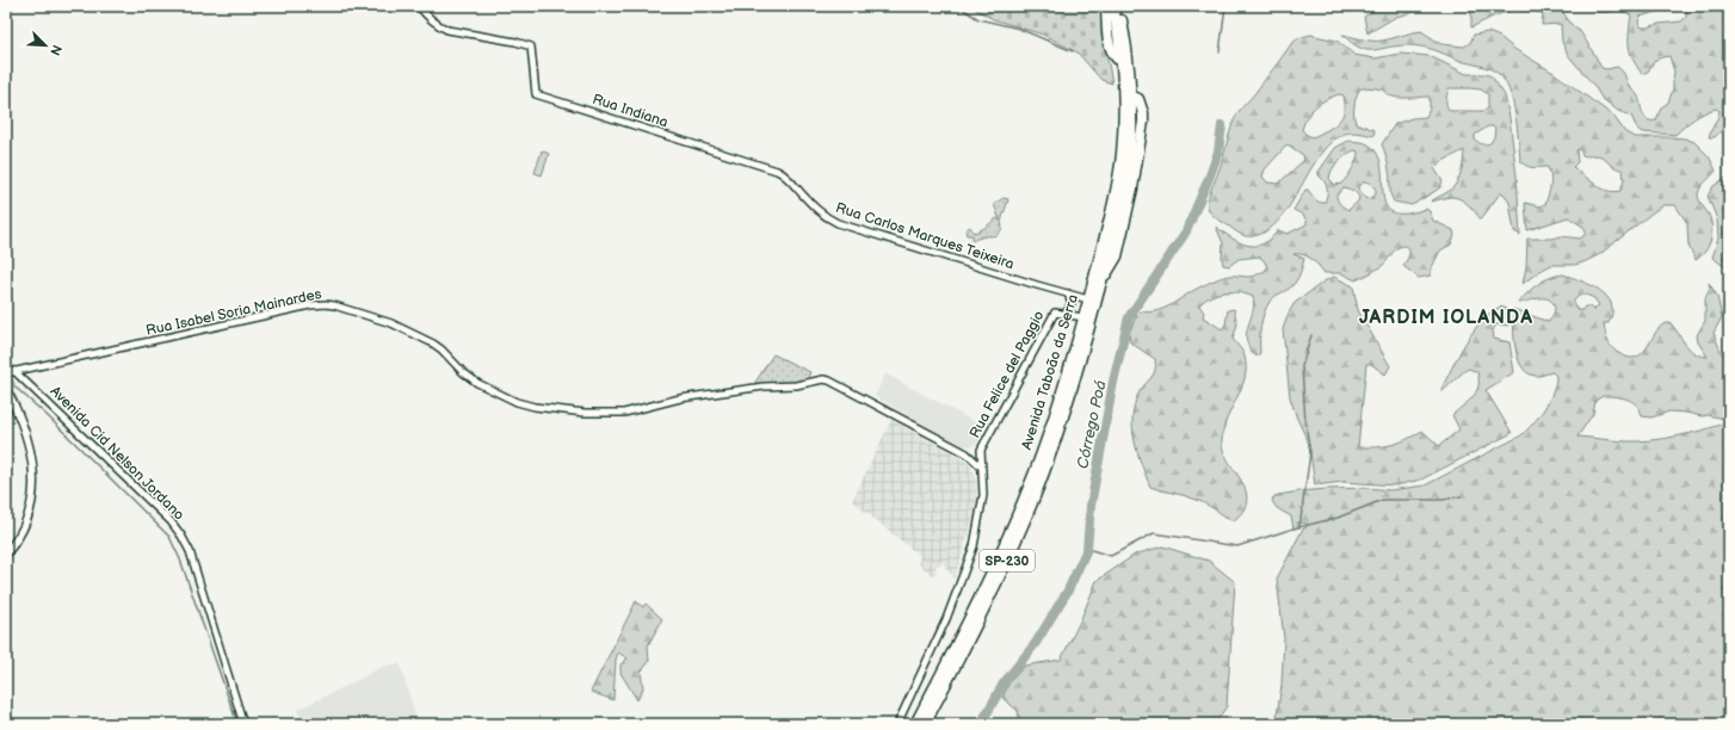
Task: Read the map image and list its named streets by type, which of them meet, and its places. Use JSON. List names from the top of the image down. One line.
{"streets":{"highway":["Avenida Taboão da Serra","SP-230"],"street":["Rua Indiana","Rua Carlos Marques Teixeira","Rua Isabel Soria Mainardes","Rua Felice del Paggio","Avenida Cid Nelson Jordano"]},"crossings":[["Rua Indiana","Rua Carlos Marques Teixeira"],["Rua Carlos Marques Teixeira","Avenida Taboão da Serra"],["Rua Isabel Soria Mainardes","Avenida Cid Nelson Jordano"]],"districts":["JARDIM IOLANDA"],"water":["Córrego Poá"],"north":"bottom right"}
